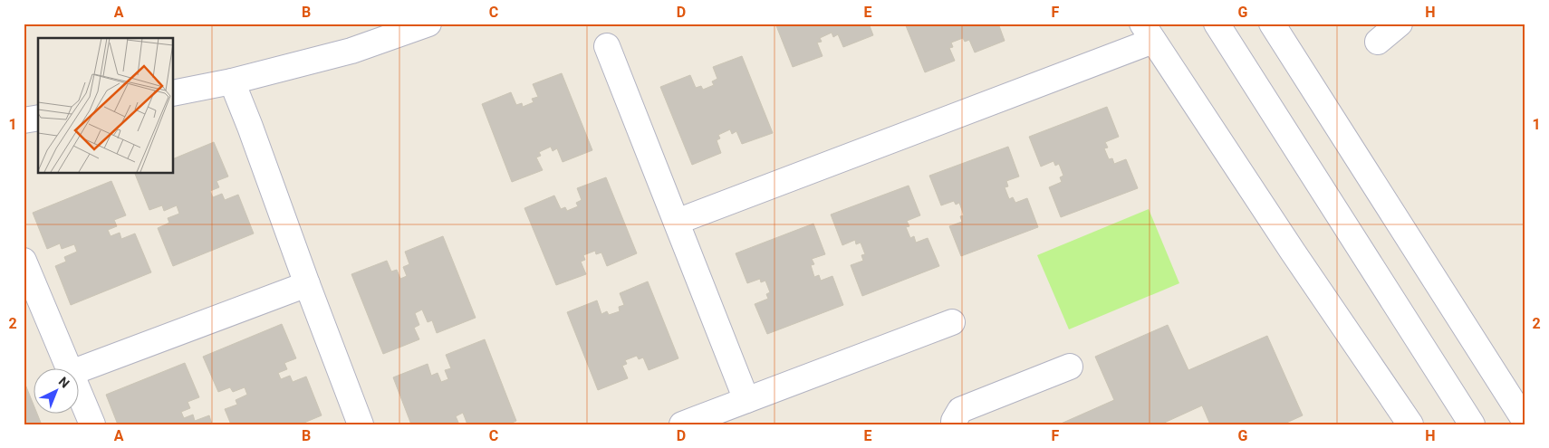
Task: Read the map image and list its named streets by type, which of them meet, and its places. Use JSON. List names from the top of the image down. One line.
{"north":"top right","grid":{"columns":["A","B","C","D","E","F","G","H"],"rows":["1","2"]}}
